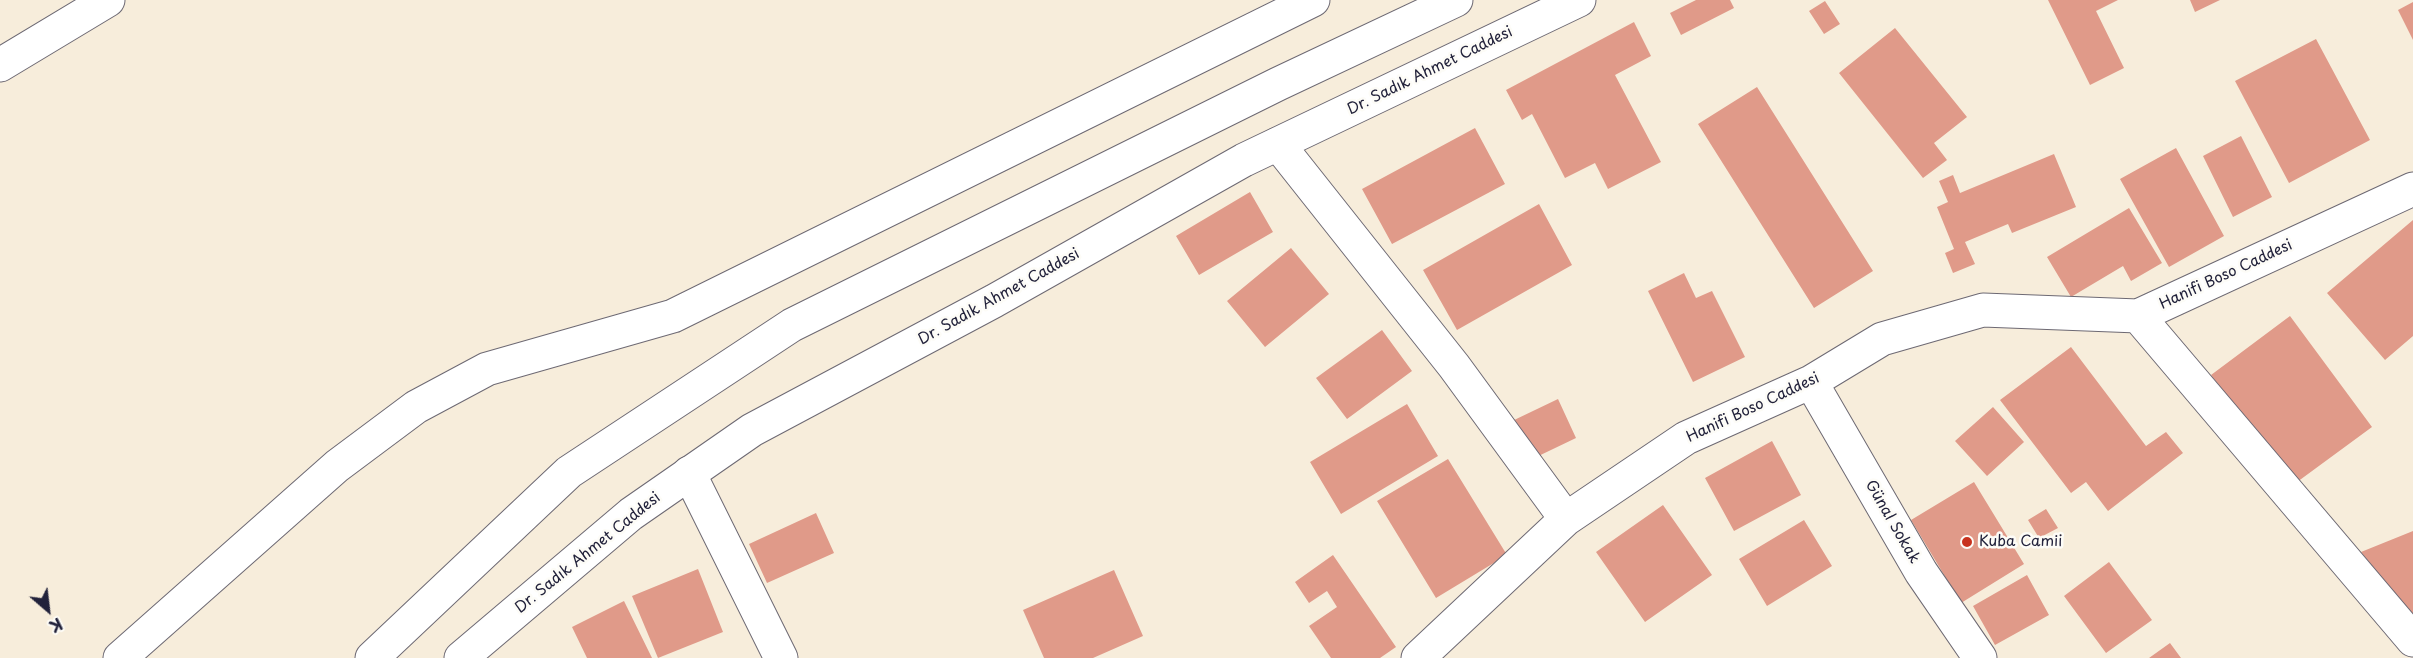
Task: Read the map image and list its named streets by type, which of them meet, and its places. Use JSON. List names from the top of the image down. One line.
{"streets":{"street":["Dr. Sadık Ahmet Caddesi","Hanifi Boso Caddesi","Günal Sokak"]},"crossings":[["Hanifi Boso Caddesi","Günal Sokak"]],"places":["Kuba Camii"],"north":"bottom right"}
